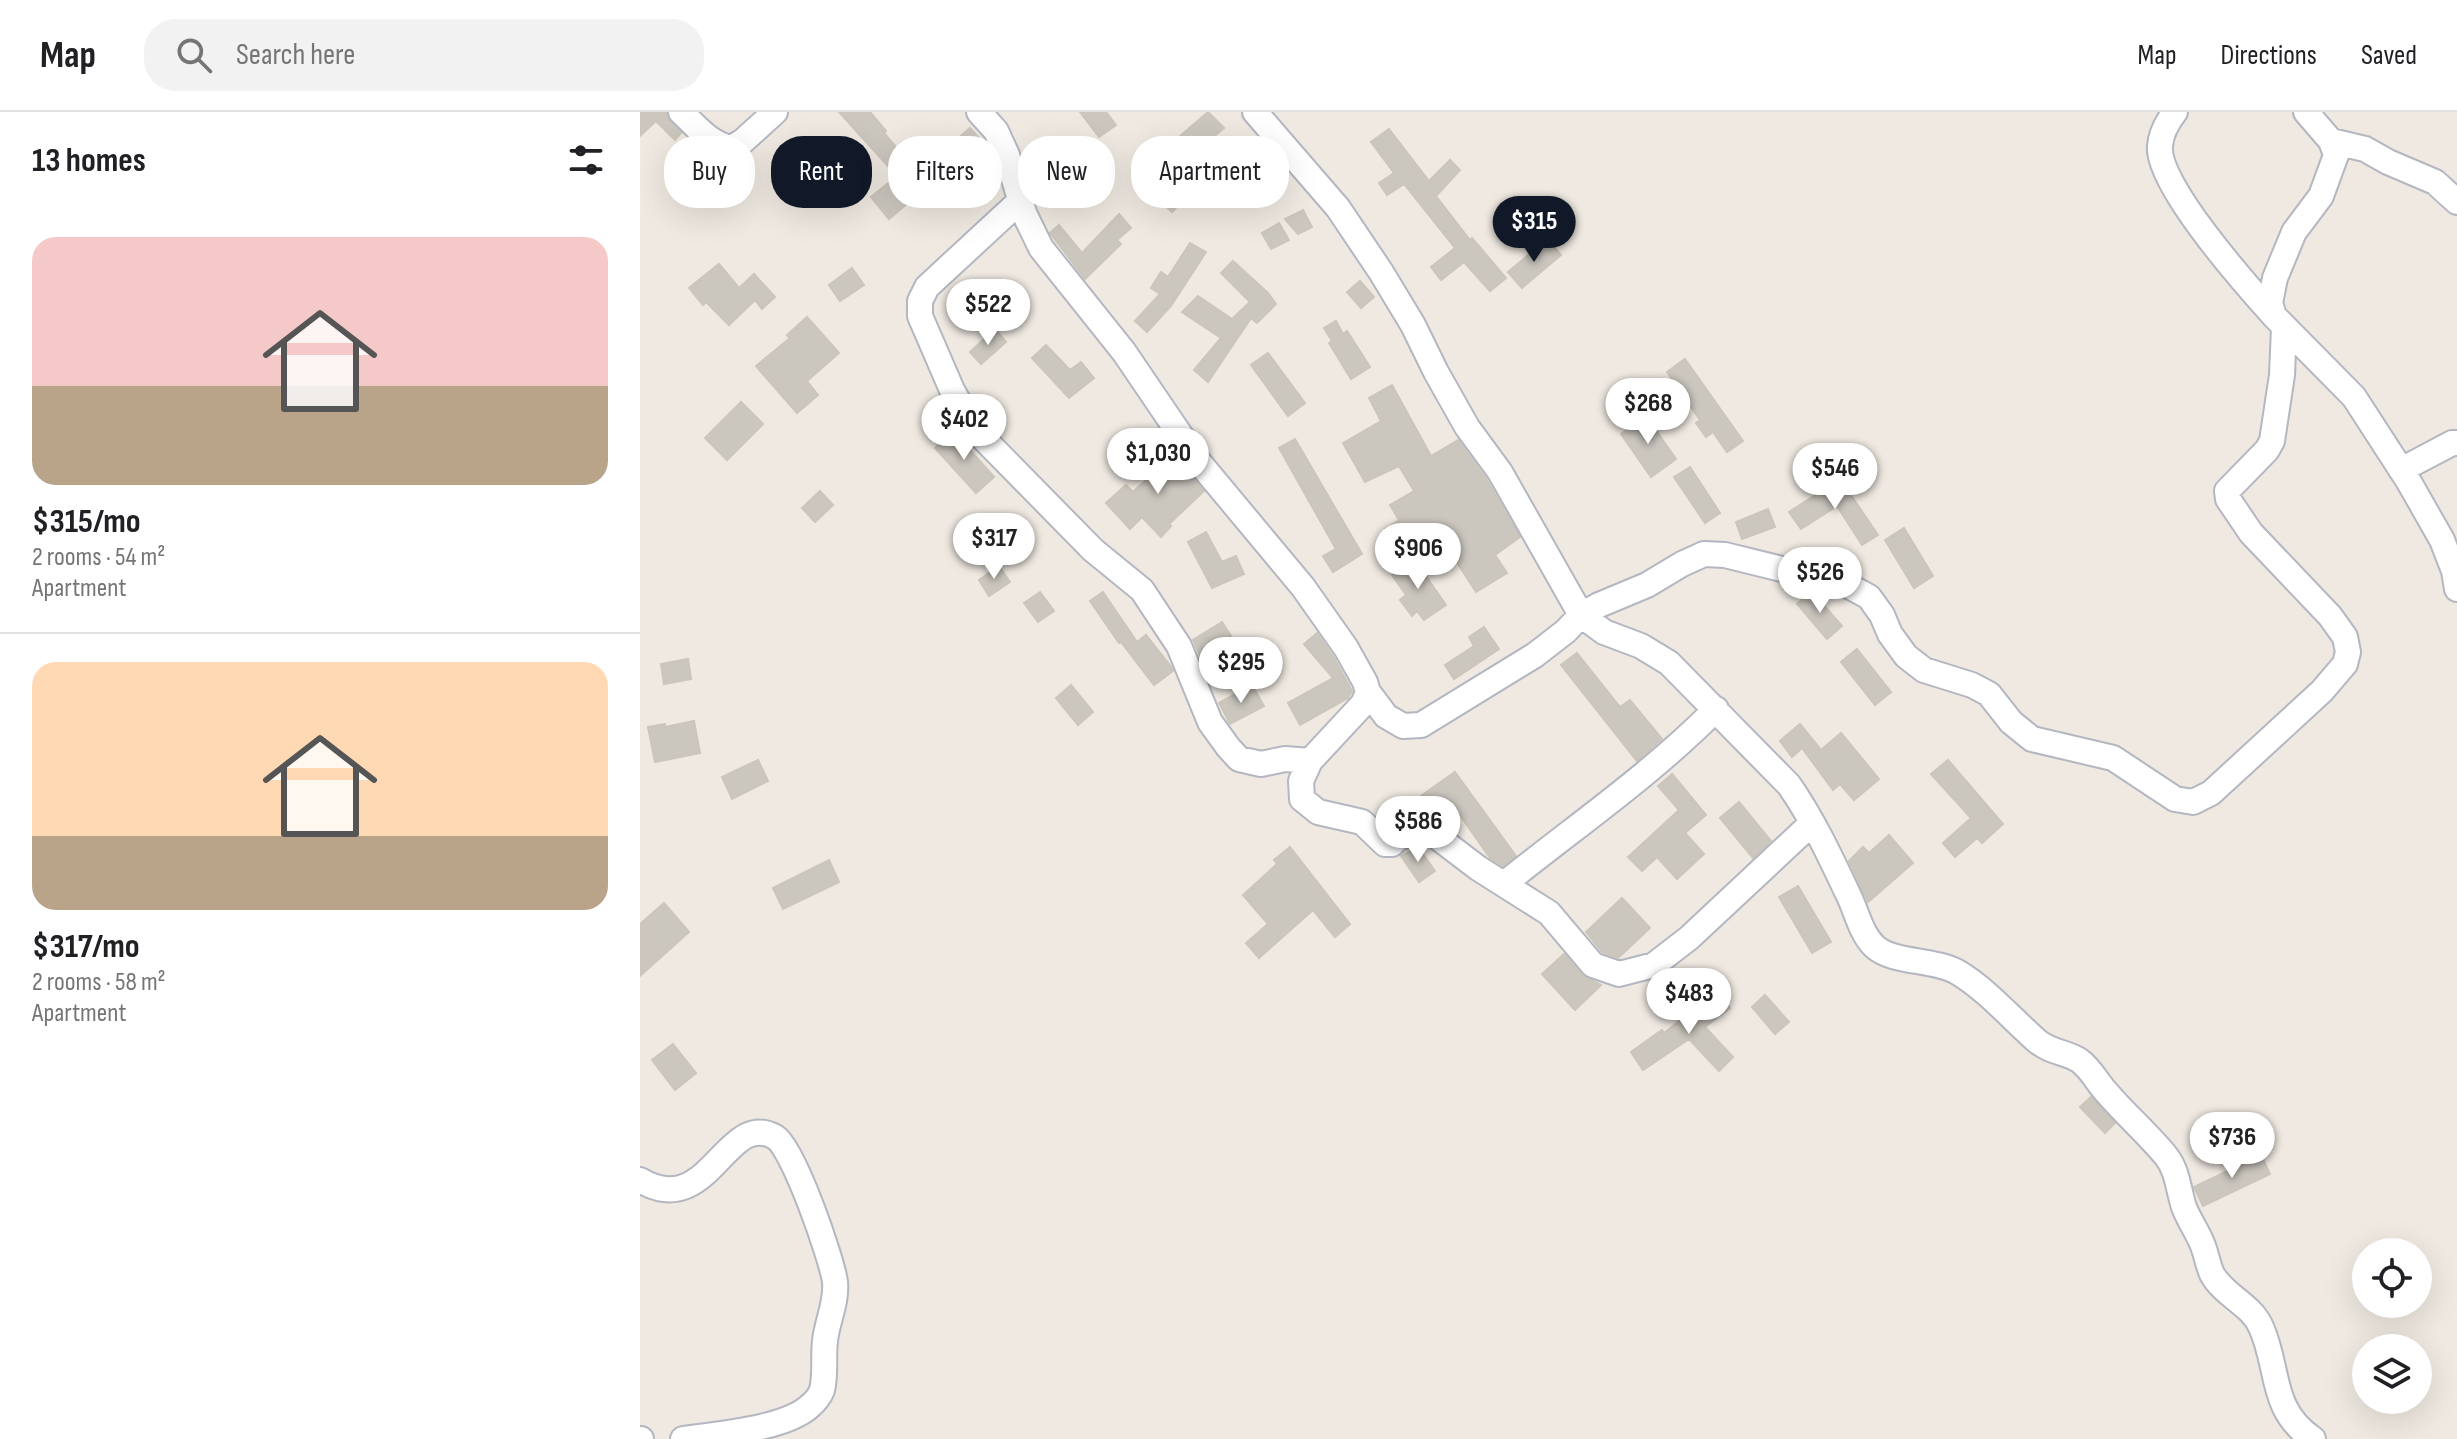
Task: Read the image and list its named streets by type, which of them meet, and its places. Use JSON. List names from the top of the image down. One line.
{"page":{"header":"Map","search":"Search here","nav":["Map","Directions","Saved"],"heading":"13 homes","chip":["Buy","Rent","Filters","New","Apartment"],"price":["$315","$522","$268","$402","$1,030","$546","$317","$906","$526","$295","$586","$483","$736"],"list":[{"name":"$315/mo","note":"2 rooms · 54 m² · Apartment"},{"name":"$317/mo","note":"2 rooms · 58 m² · Apartment"}]}}
